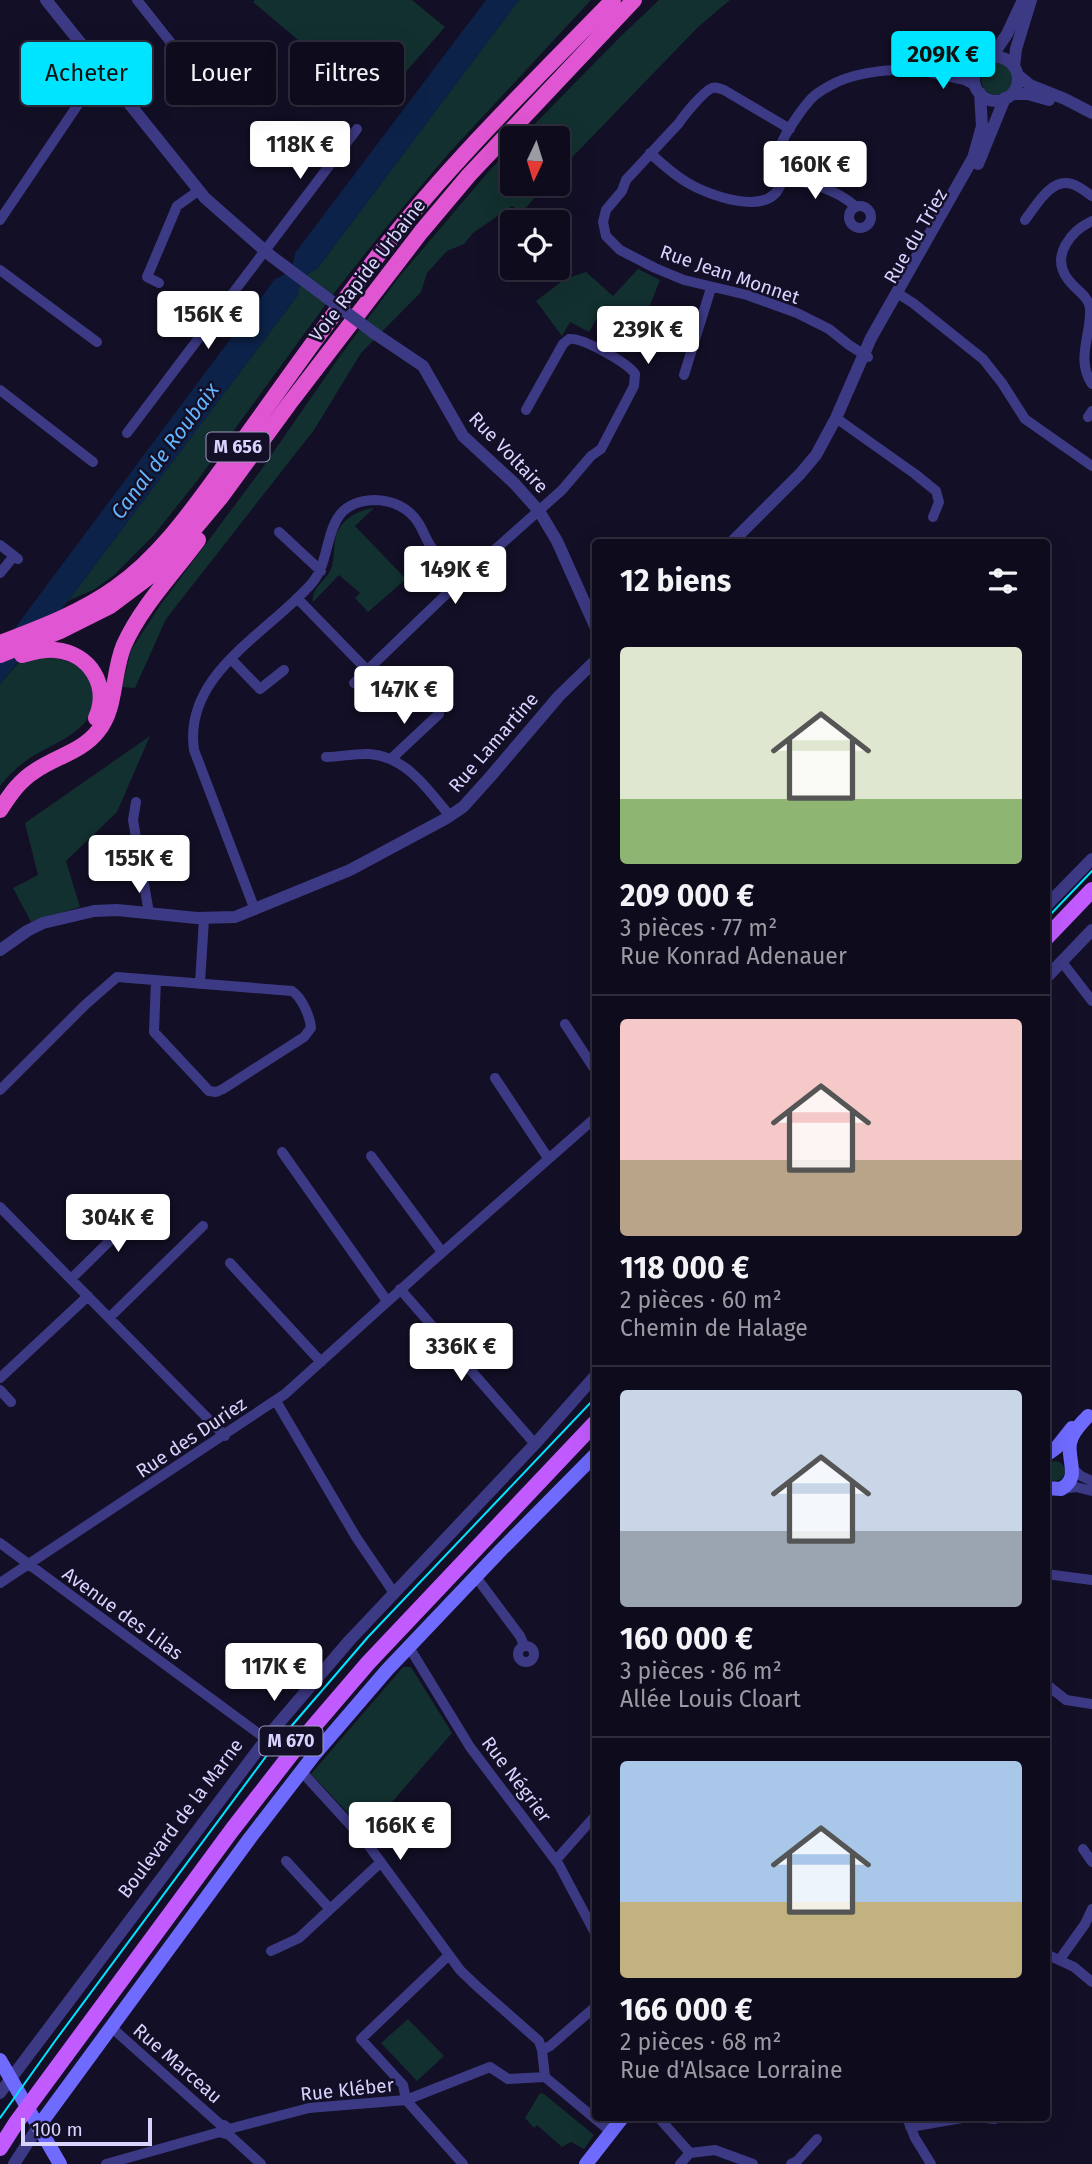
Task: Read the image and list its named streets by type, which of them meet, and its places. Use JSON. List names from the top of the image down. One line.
{"streets":{"highway":["Voie Rapide Urbaine","M 656"],"main road":["M 670"],"street":["Rue du Triez","Rue Jean Monnet","Rue Voltaire","Rue Lamartine","Rue des Duriez","Avenue des Lilas","Rue Négrier","Boulevard de la Marne","Rue Marceau","Rue Kléber"]},"crossings":[["Rue du Triez","Rue Jean Monnet"],["Rue des Duriez","Avenue des Lilas"],["Avenue des Lilas","Boulevard de la Marne"],["Rue Marceau","Rue Kléber"]],"water":["Canal de Roubaix"],"scale_bar":"100 m","north":"bottom","page":{"price":["209K €","118K €","160K €","156K €","239K €","149K €","147K €","155K €","304K €","336K €","117K €","166K €"],"chip":["Acheter","Louer","Filtres"],"heading":"12 biens","list":[{"name":"209 000 €","note":"3 pièces · 77 m² · Rue Konrad Adenauer"},{"name":"118 000 €","note":"2 pièces · 60 m² · Chemin de Halage"},{"name":"160 000 €","note":"3 pièces · 86 m² · Allée Louis Cloart"},{"name":"166 000 €","note":"2 pièces · 68 m² · Rue d'Alsace Lorraine"}],"scale":"100 m"}}
